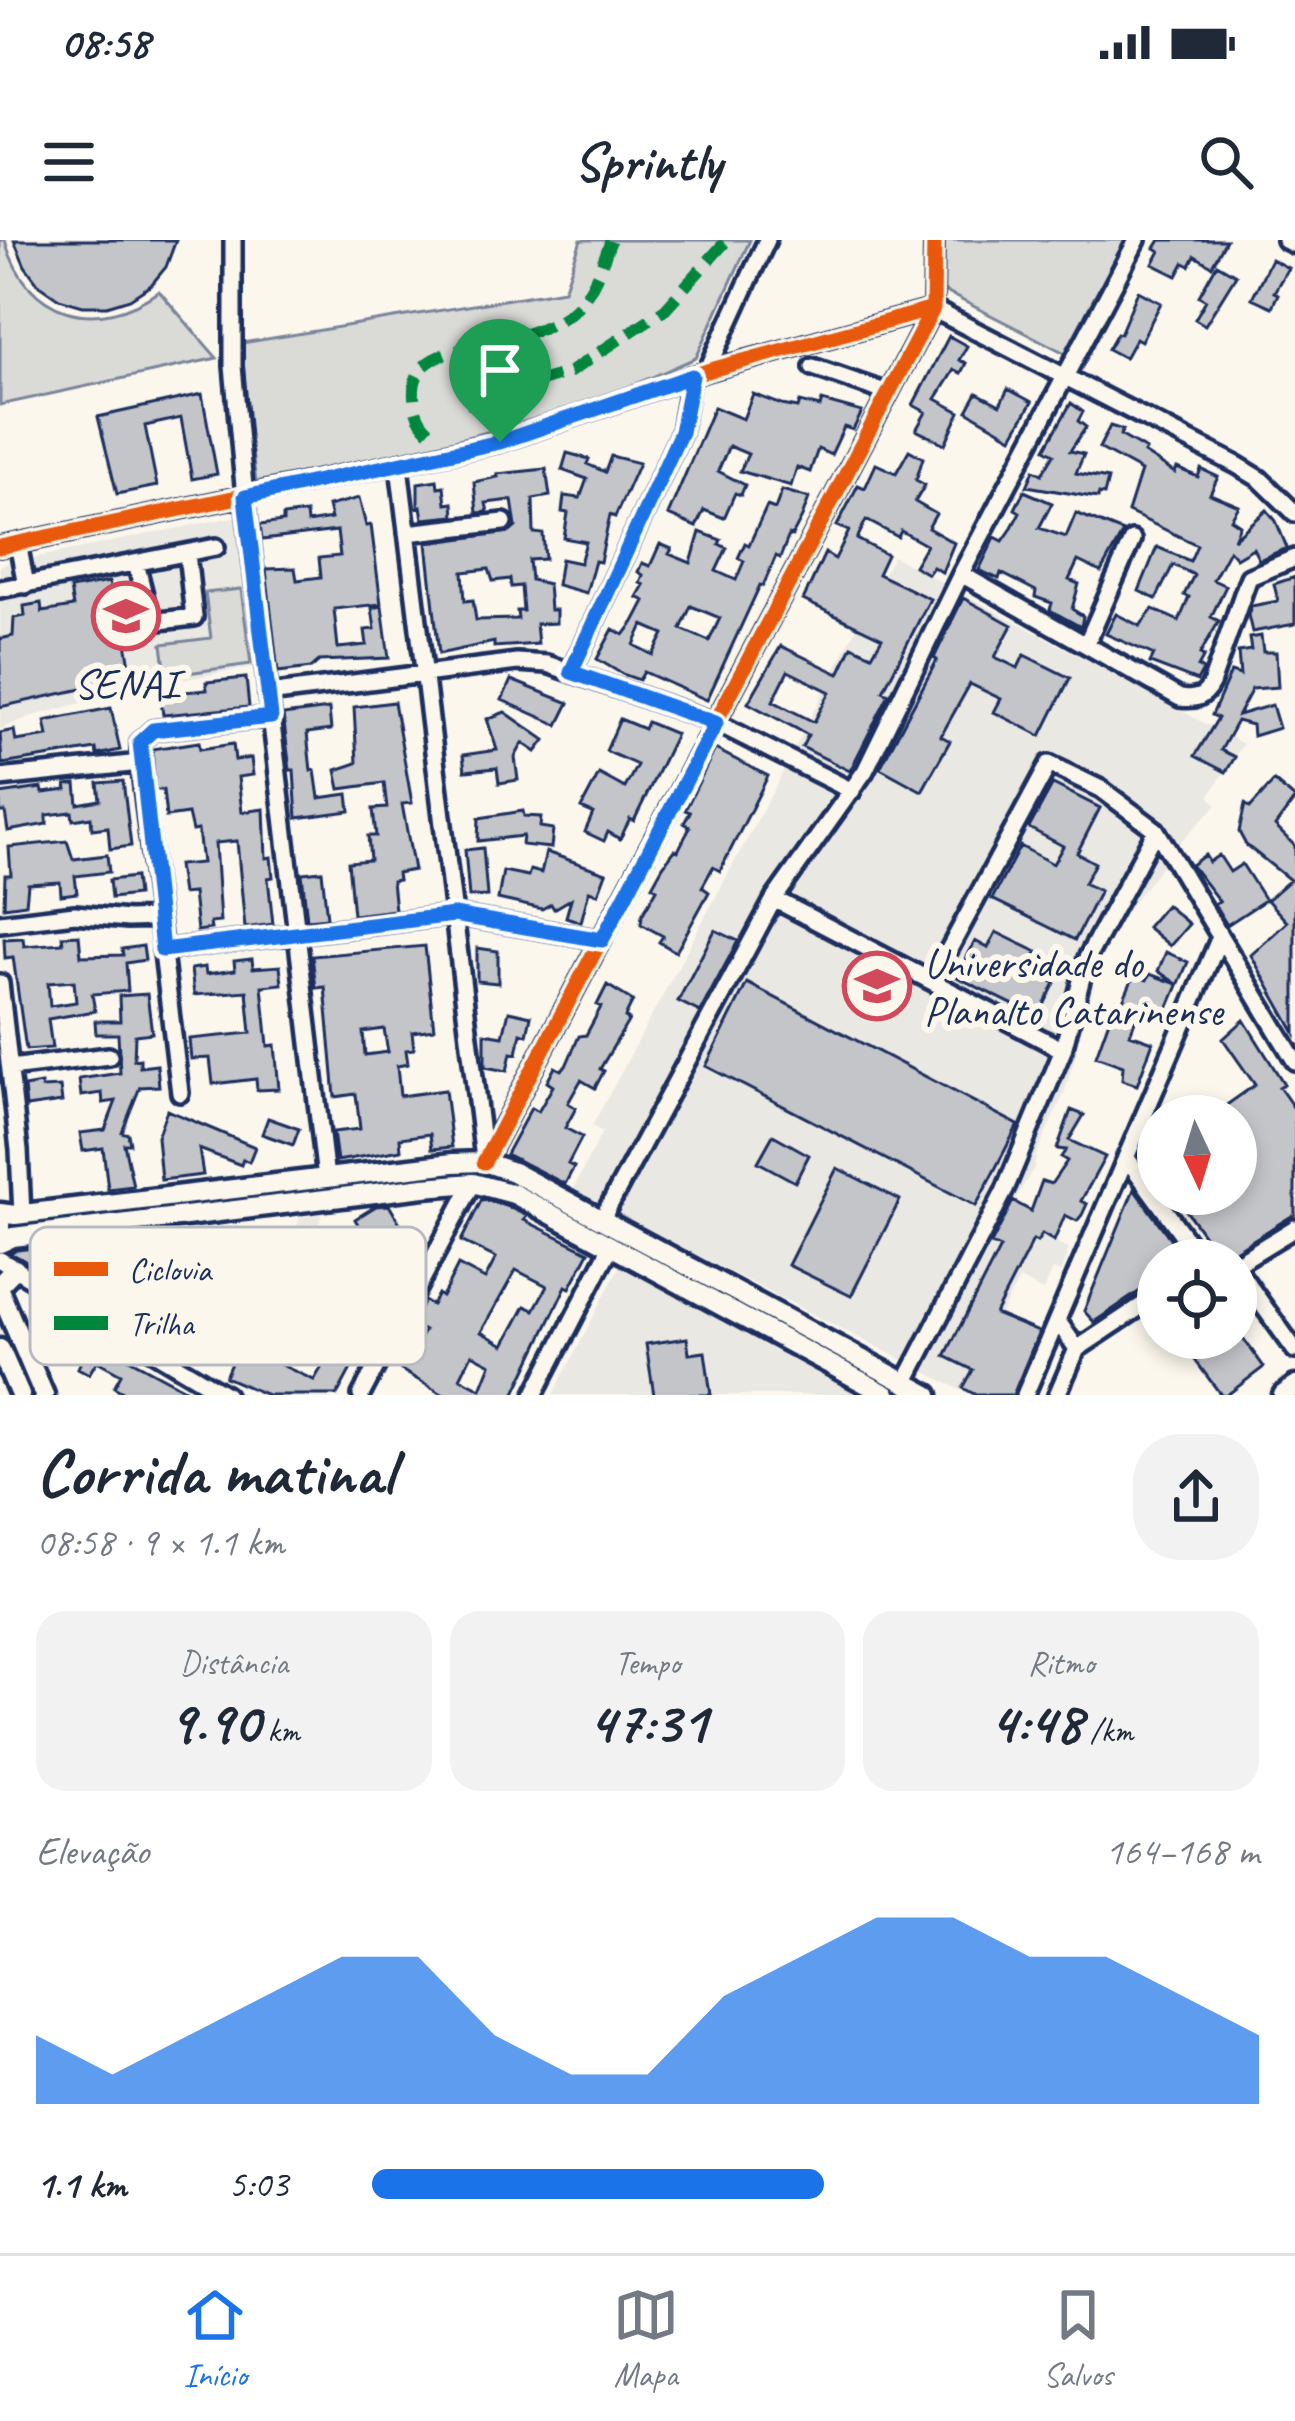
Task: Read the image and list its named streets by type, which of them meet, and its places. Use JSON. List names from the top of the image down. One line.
{"places":{"school or university":["SENAI","Universidade do Planalto Catarinense"]},"legend":["Ciclovia","Trilha"],"north":"bottom","page":{"status":"08:58","header":"Sprintly","heading":["Corrida matinal","08:58 · 9 × 1.1 km"],"stats":[["Distância","9.90 km"],["Tempo","47:31"],["Ritmo","4:48 /km"]],"chart":["Elevação","164–168 m"],"list":[{"name":"1.1 km","note":"5:03"}],"tabs":["Início","Mapa","Salvos"]}}
